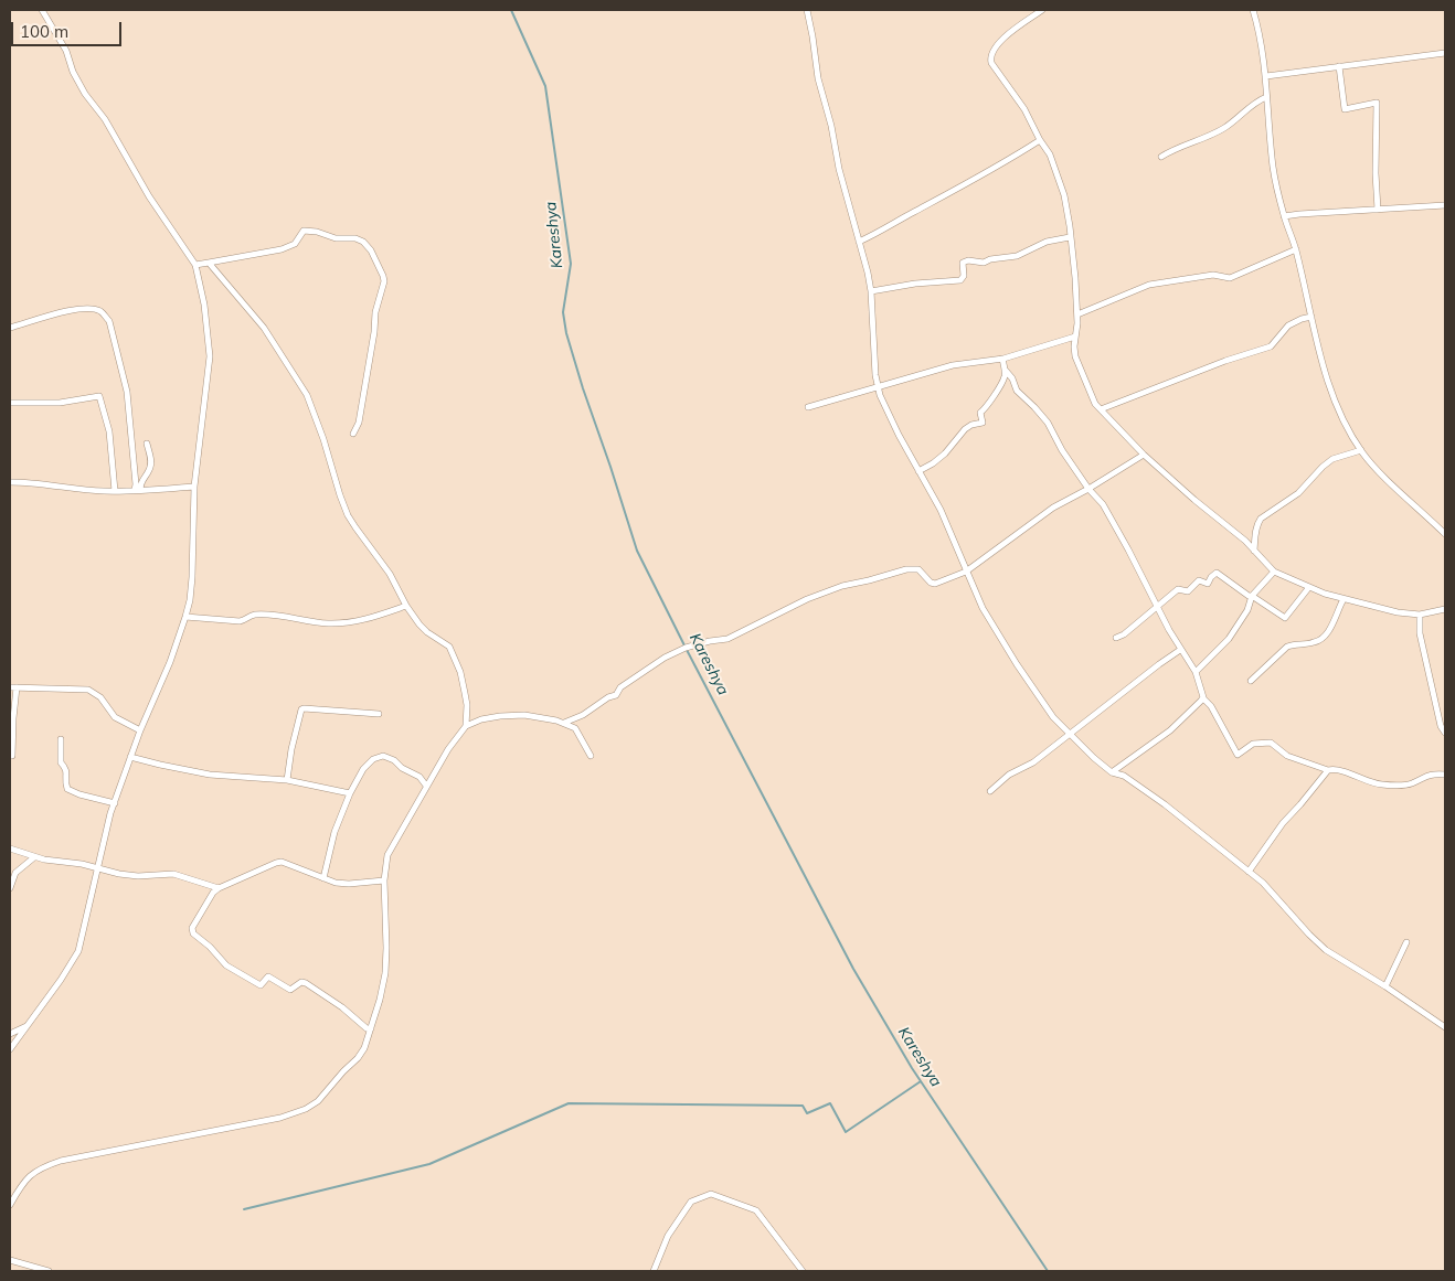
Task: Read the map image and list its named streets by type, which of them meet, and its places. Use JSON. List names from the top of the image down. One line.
{"water":["Kareshya"],"scale_bar":"100 m"}
